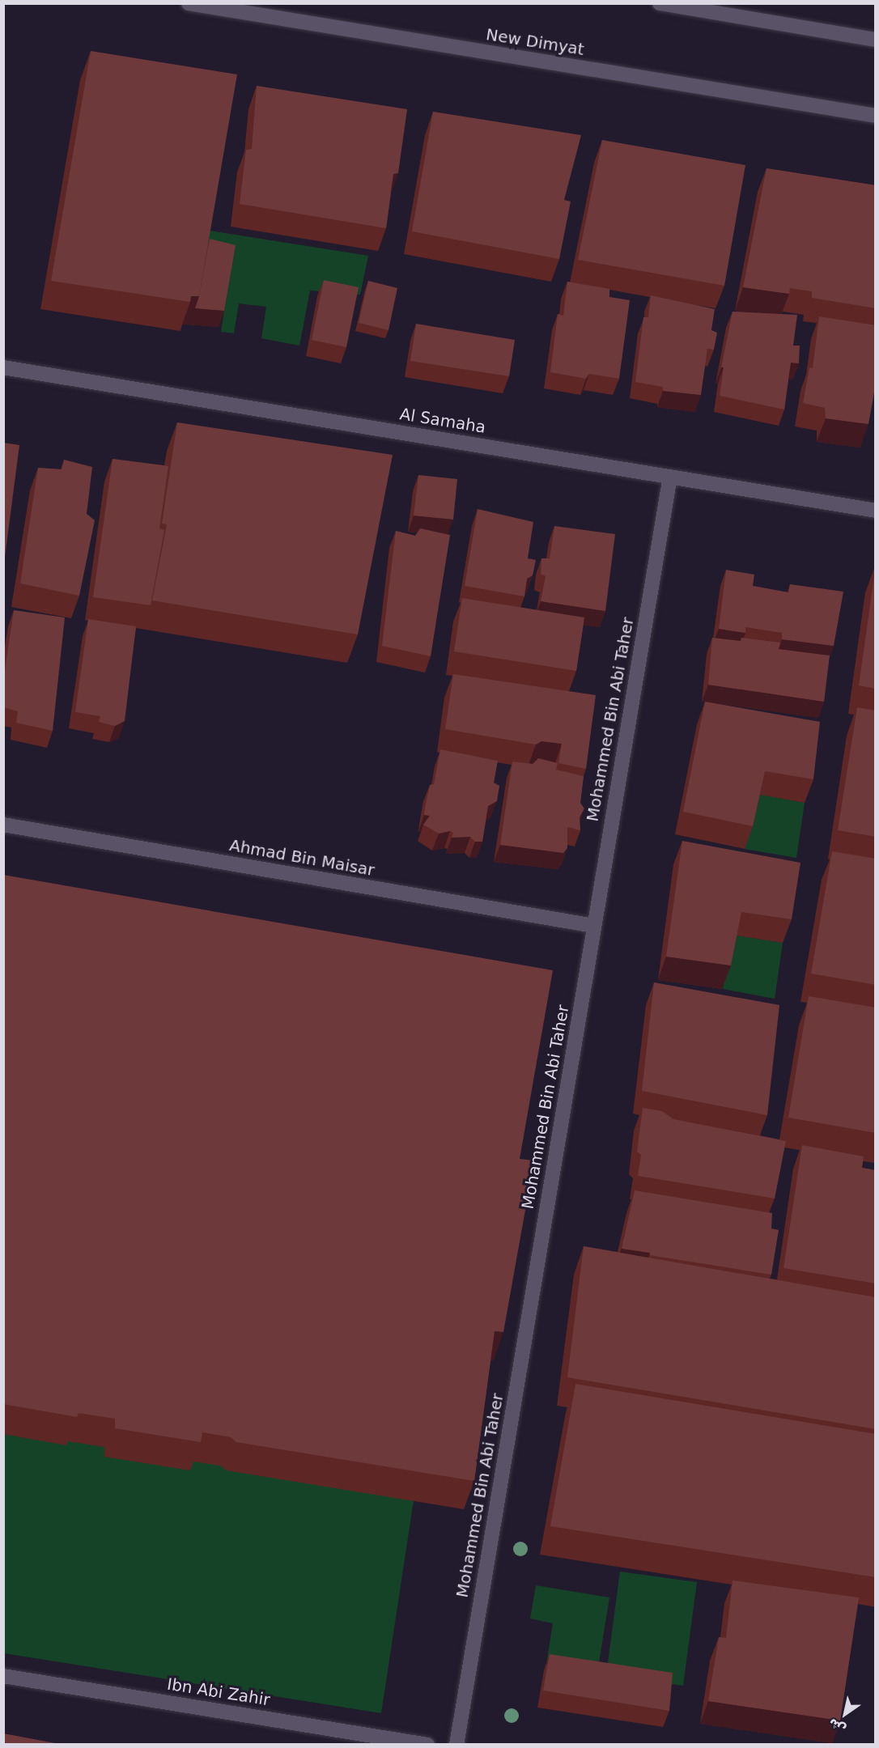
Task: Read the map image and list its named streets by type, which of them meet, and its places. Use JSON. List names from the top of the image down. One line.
{"streets":{"street":["New Dimyat","Al Samaha","Mohammed Bin Abi Taher","Ahmad Bin Maisar","Ibn Abi Zahir"]},"crossings":[["Al Samaha","Mohammed Bin Abi Taher"],["Mohammed Bin Abi Taher","Ahmad Bin Maisar"]],"north":"bottom left"}
